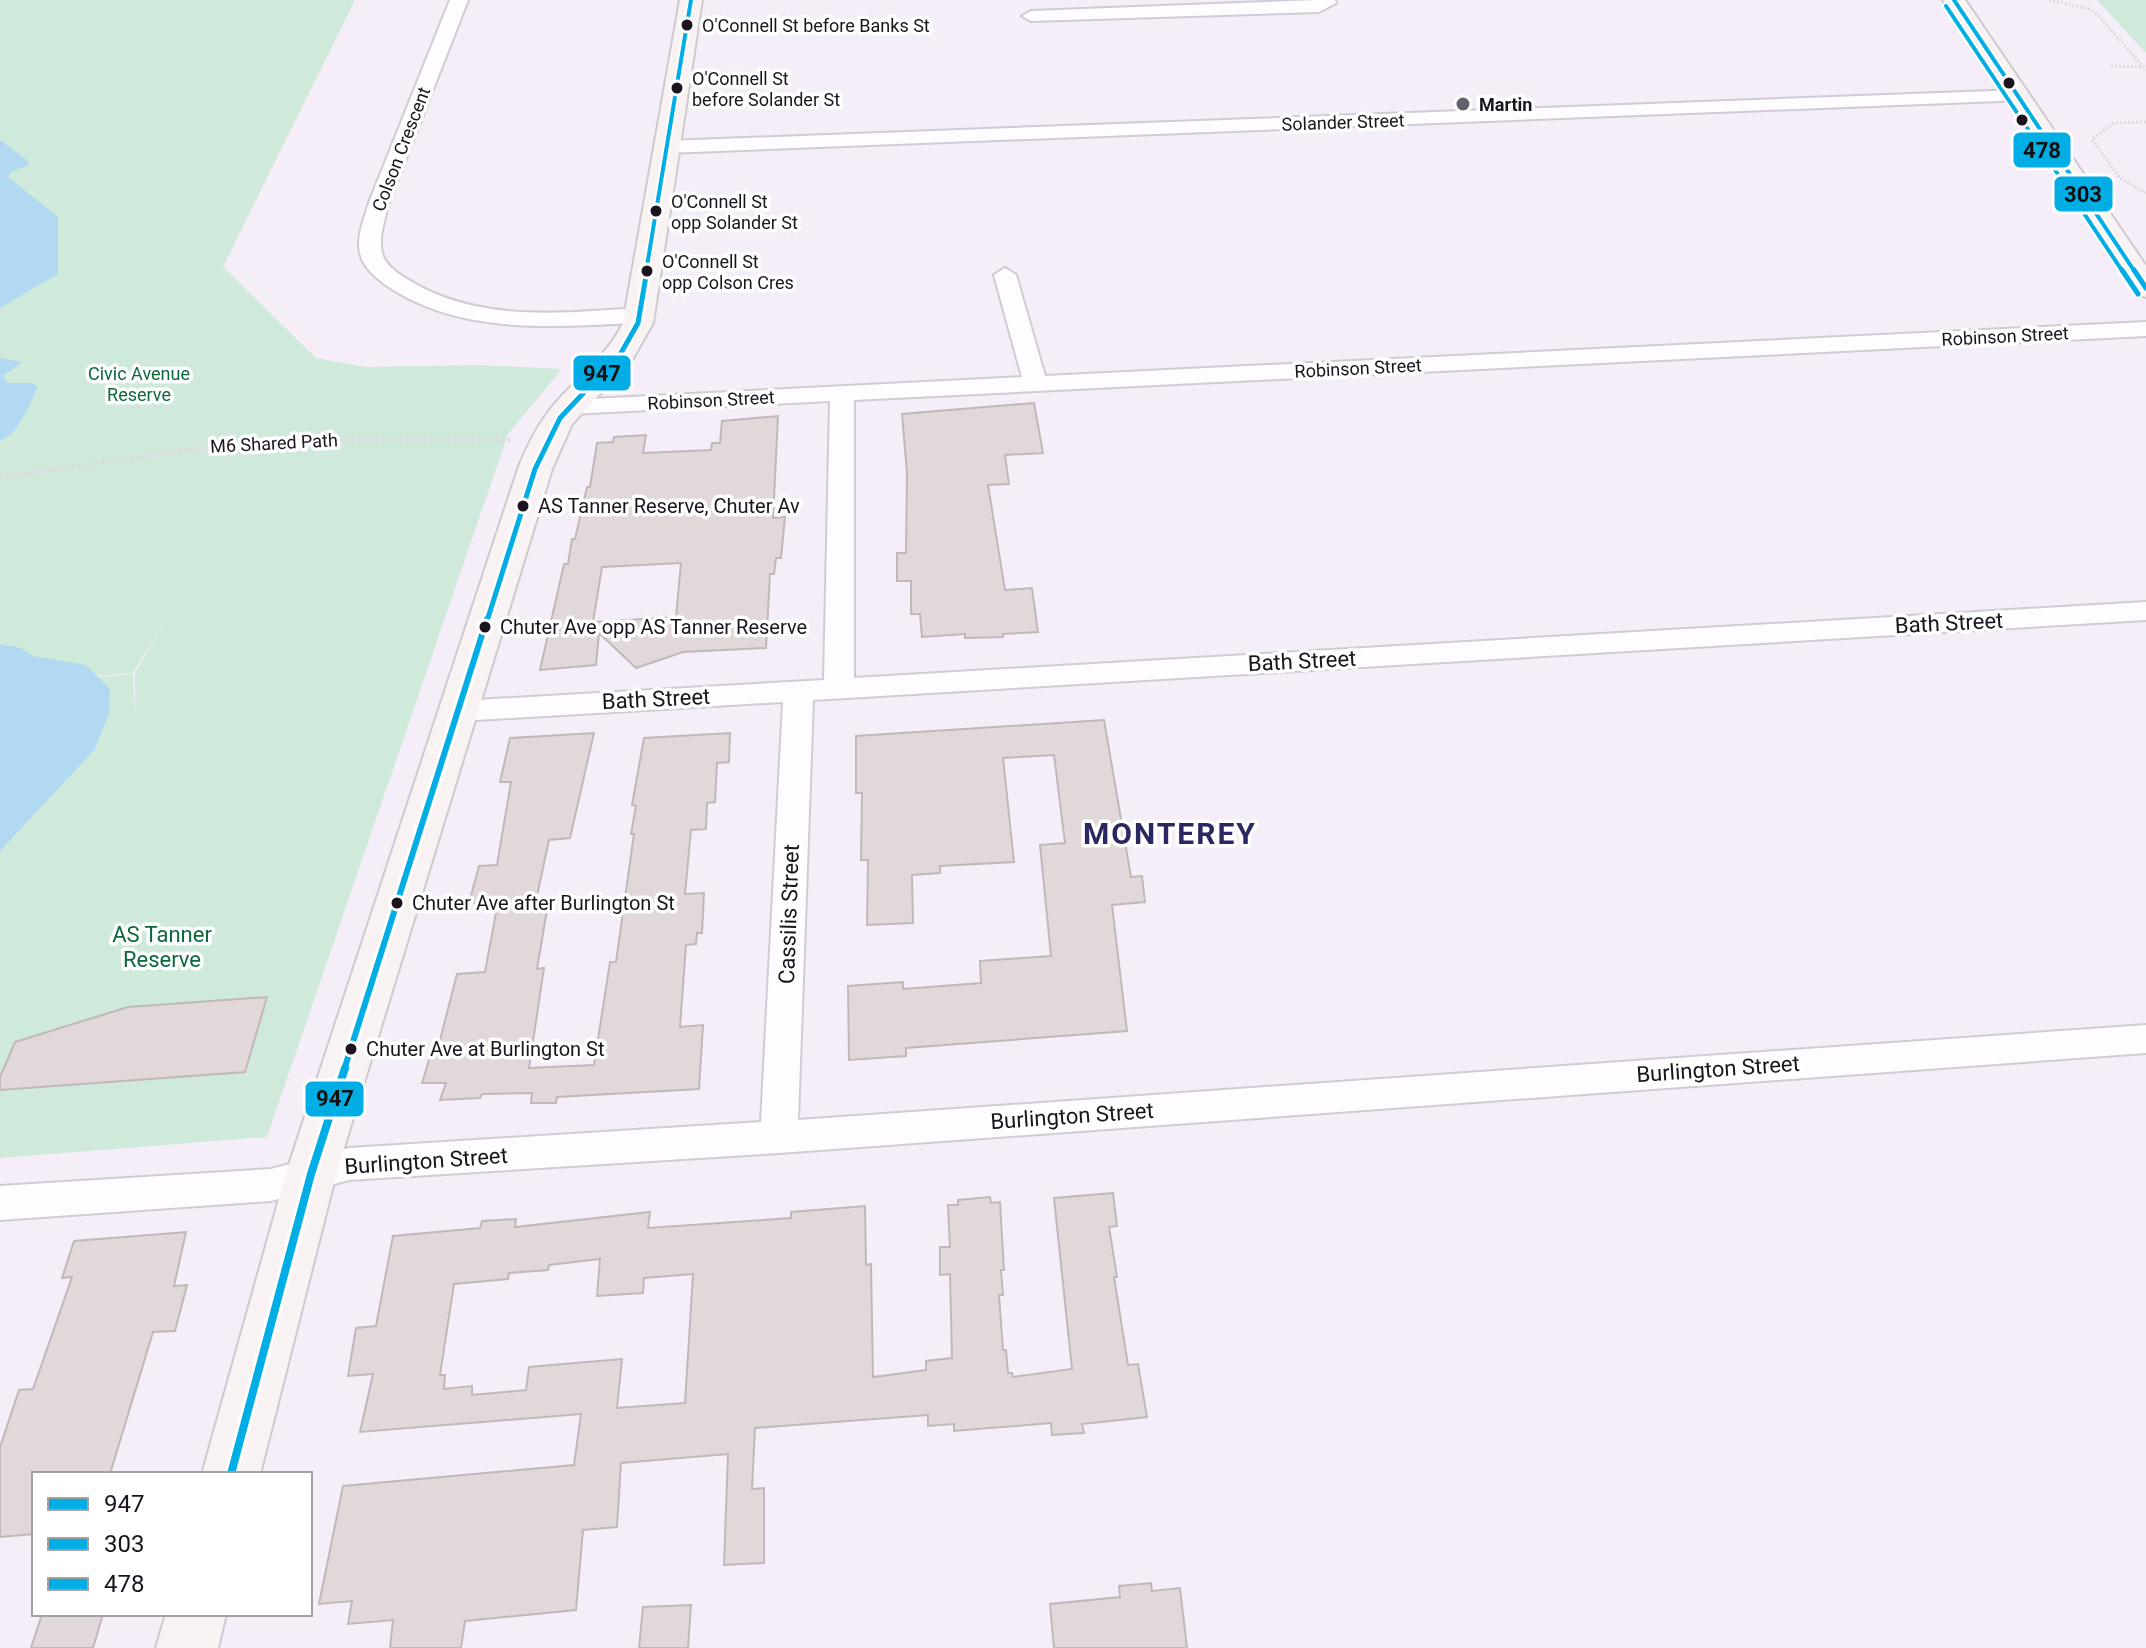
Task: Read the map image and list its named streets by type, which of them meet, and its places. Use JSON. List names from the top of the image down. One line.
{"streets":{"street":["Solander Street","Colson Crescent","Robinson Street","Bath Street","Cassilis Street","Burlington Street"],"path":["M6 Shared Path"]},"crossings":[["Robinson Street","M6 Shared Path"],["Bath Street","Cassilis Street"],["Cassilis Street","Burlington Street"]],"districts":["MONTEREY"],"parks":["Civic Avenue Reserve","AS Tanner Reserve"],"places":["O'Connell St before Banks St","O'Connell St before Solander St","Martin","O'Connell St opp Solander St","O'Connell St opp Colson Cres","AS Tanner Reserve, Chuter Av","Chuter Ave opp AS Tanner Reserve","Chuter Ave after Burlington St","Chuter Ave at Burlington St"],"lines":["transit line 947","transit line 303","transit line 478"],"legend":["947","303","478"]}
